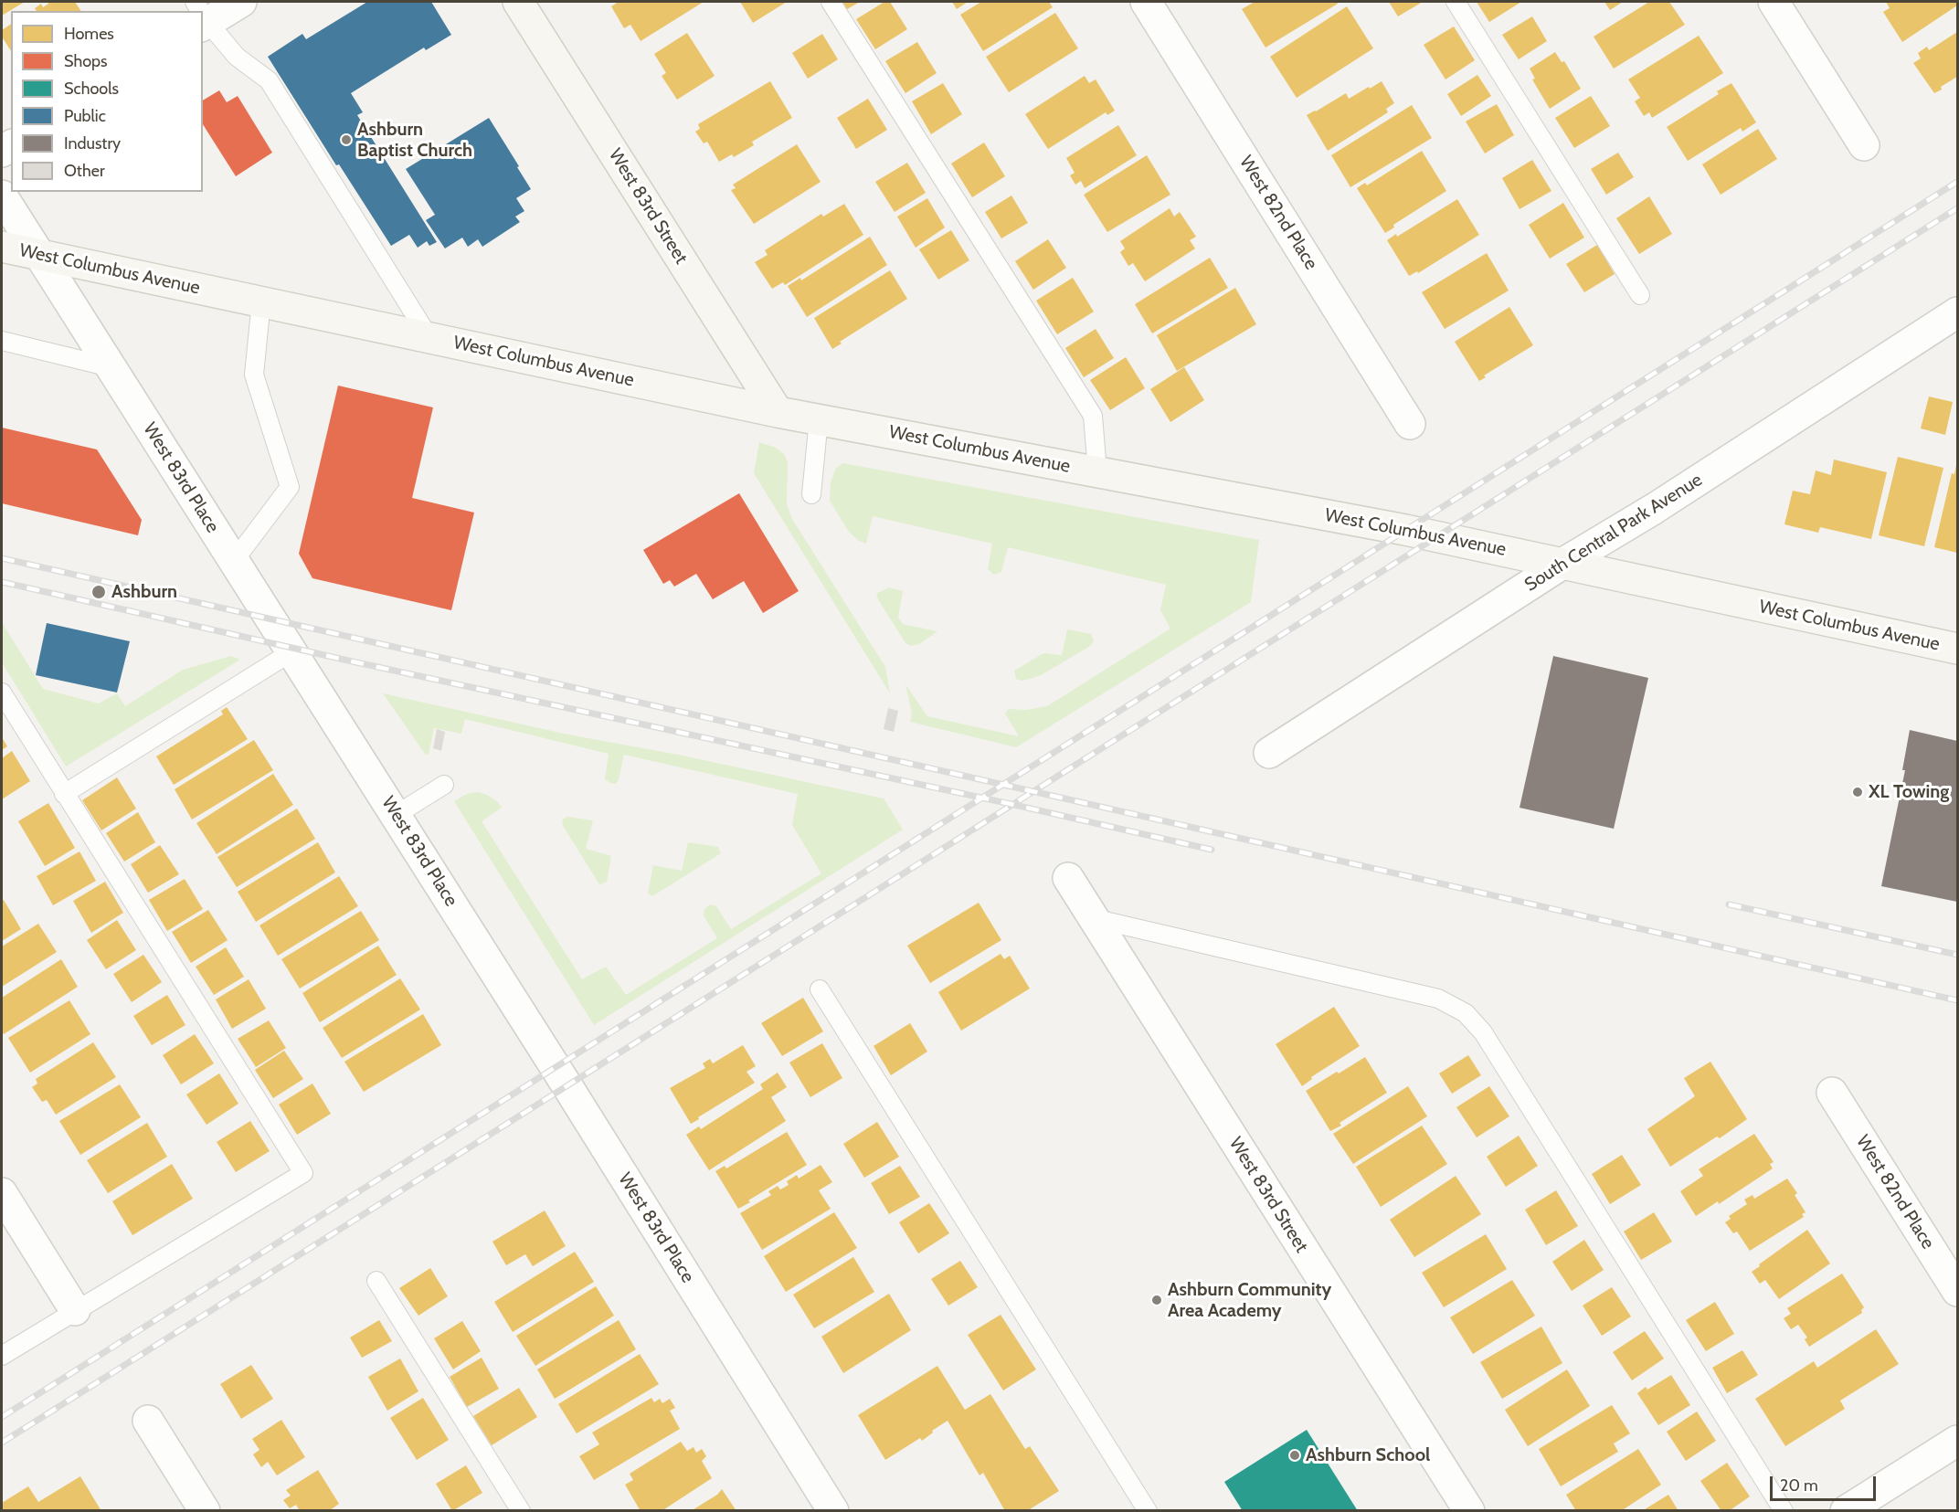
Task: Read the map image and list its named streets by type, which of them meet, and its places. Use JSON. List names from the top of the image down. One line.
{"streets":{"main road":["West 83rd Street","West Columbus Avenue"],"street":["West 82nd Place","West 83rd Place","South Central Park Avenue"]},"crossings":[["West 83rd Street","West Columbus Avenue"],["West Columbus Avenue","West 83rd Place"],["West Columbus Avenue","South Central Park Avenue"]],"places":["Ashburn Baptist Church","Ashburn","XL Towing","Ashburn Community Area Academy","Ashburn School"],"legend":["Homes","Shops","Schools","Public","Industry","Other"],"scale_bar":"20 m"}
